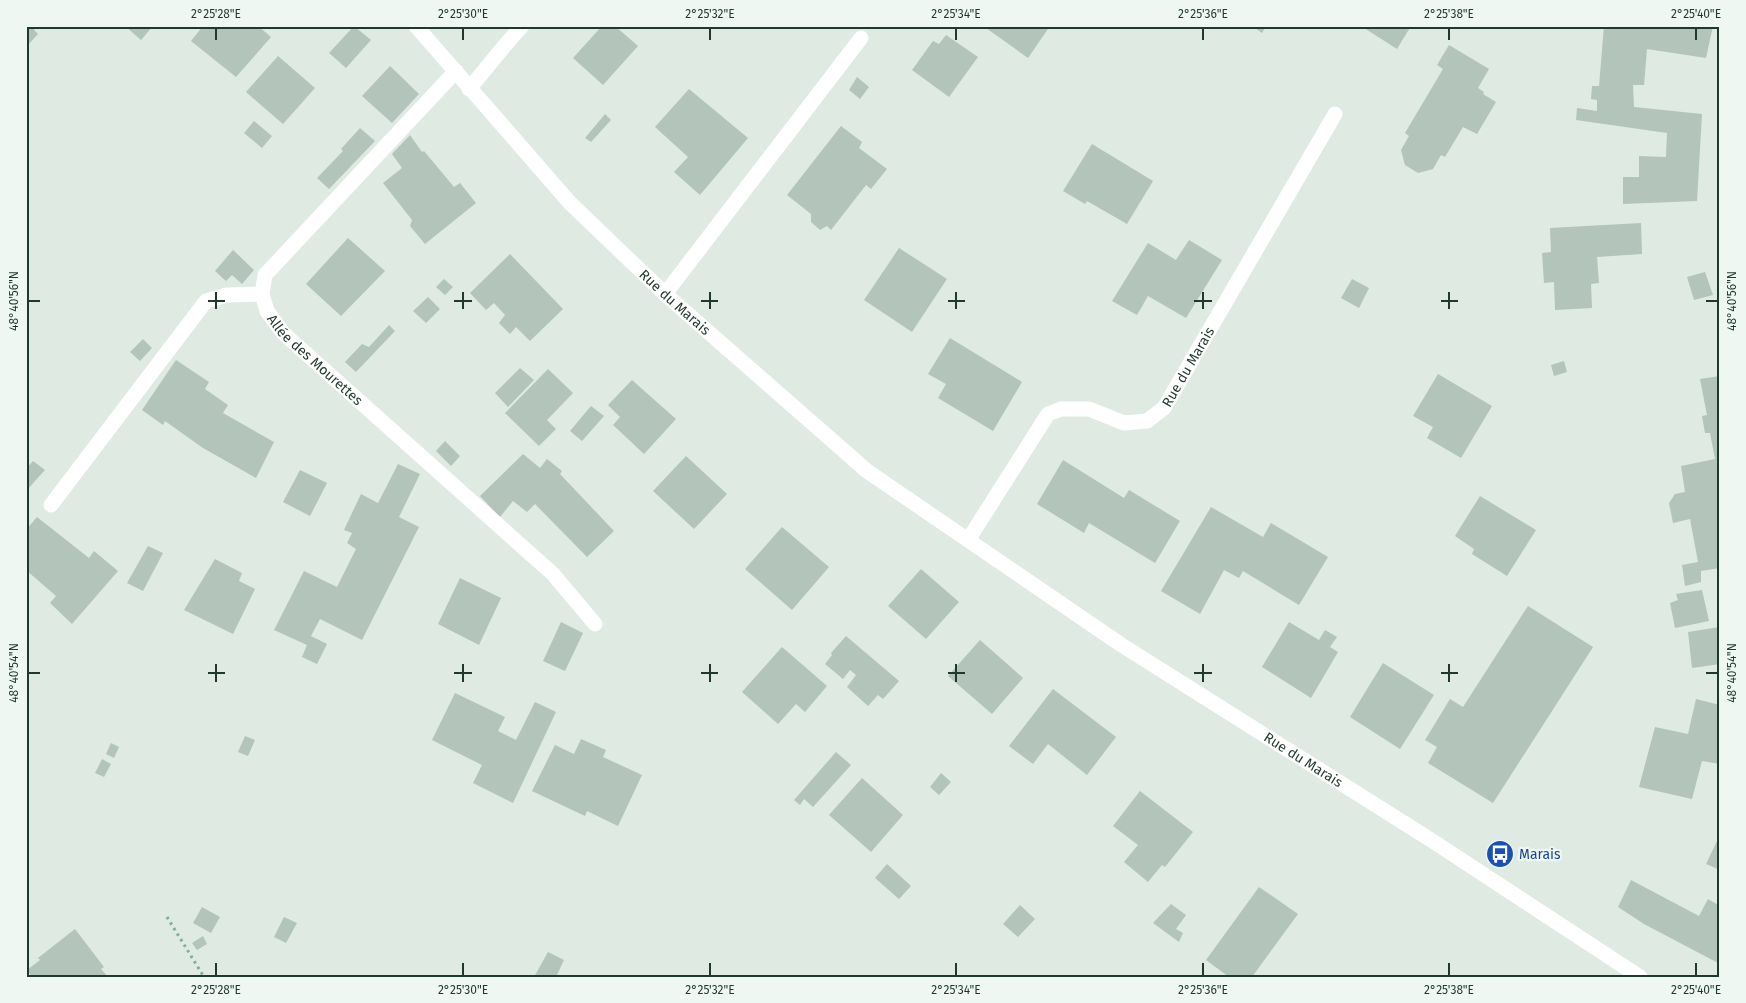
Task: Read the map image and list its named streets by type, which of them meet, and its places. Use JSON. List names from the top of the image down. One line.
{"streets":{"street":["Rue du Marais","Allée des Mourettes"]},"places":{"bus stop":["Marais"]},"coordinates":["2°25'28\"E","2°25'30\"E","2°25'32\"E","2°25'34\"E","2°25'36\"E","2°25'38\"E","2°25'40\"E","48°40'56\"N","48°40'54\"N"]}
